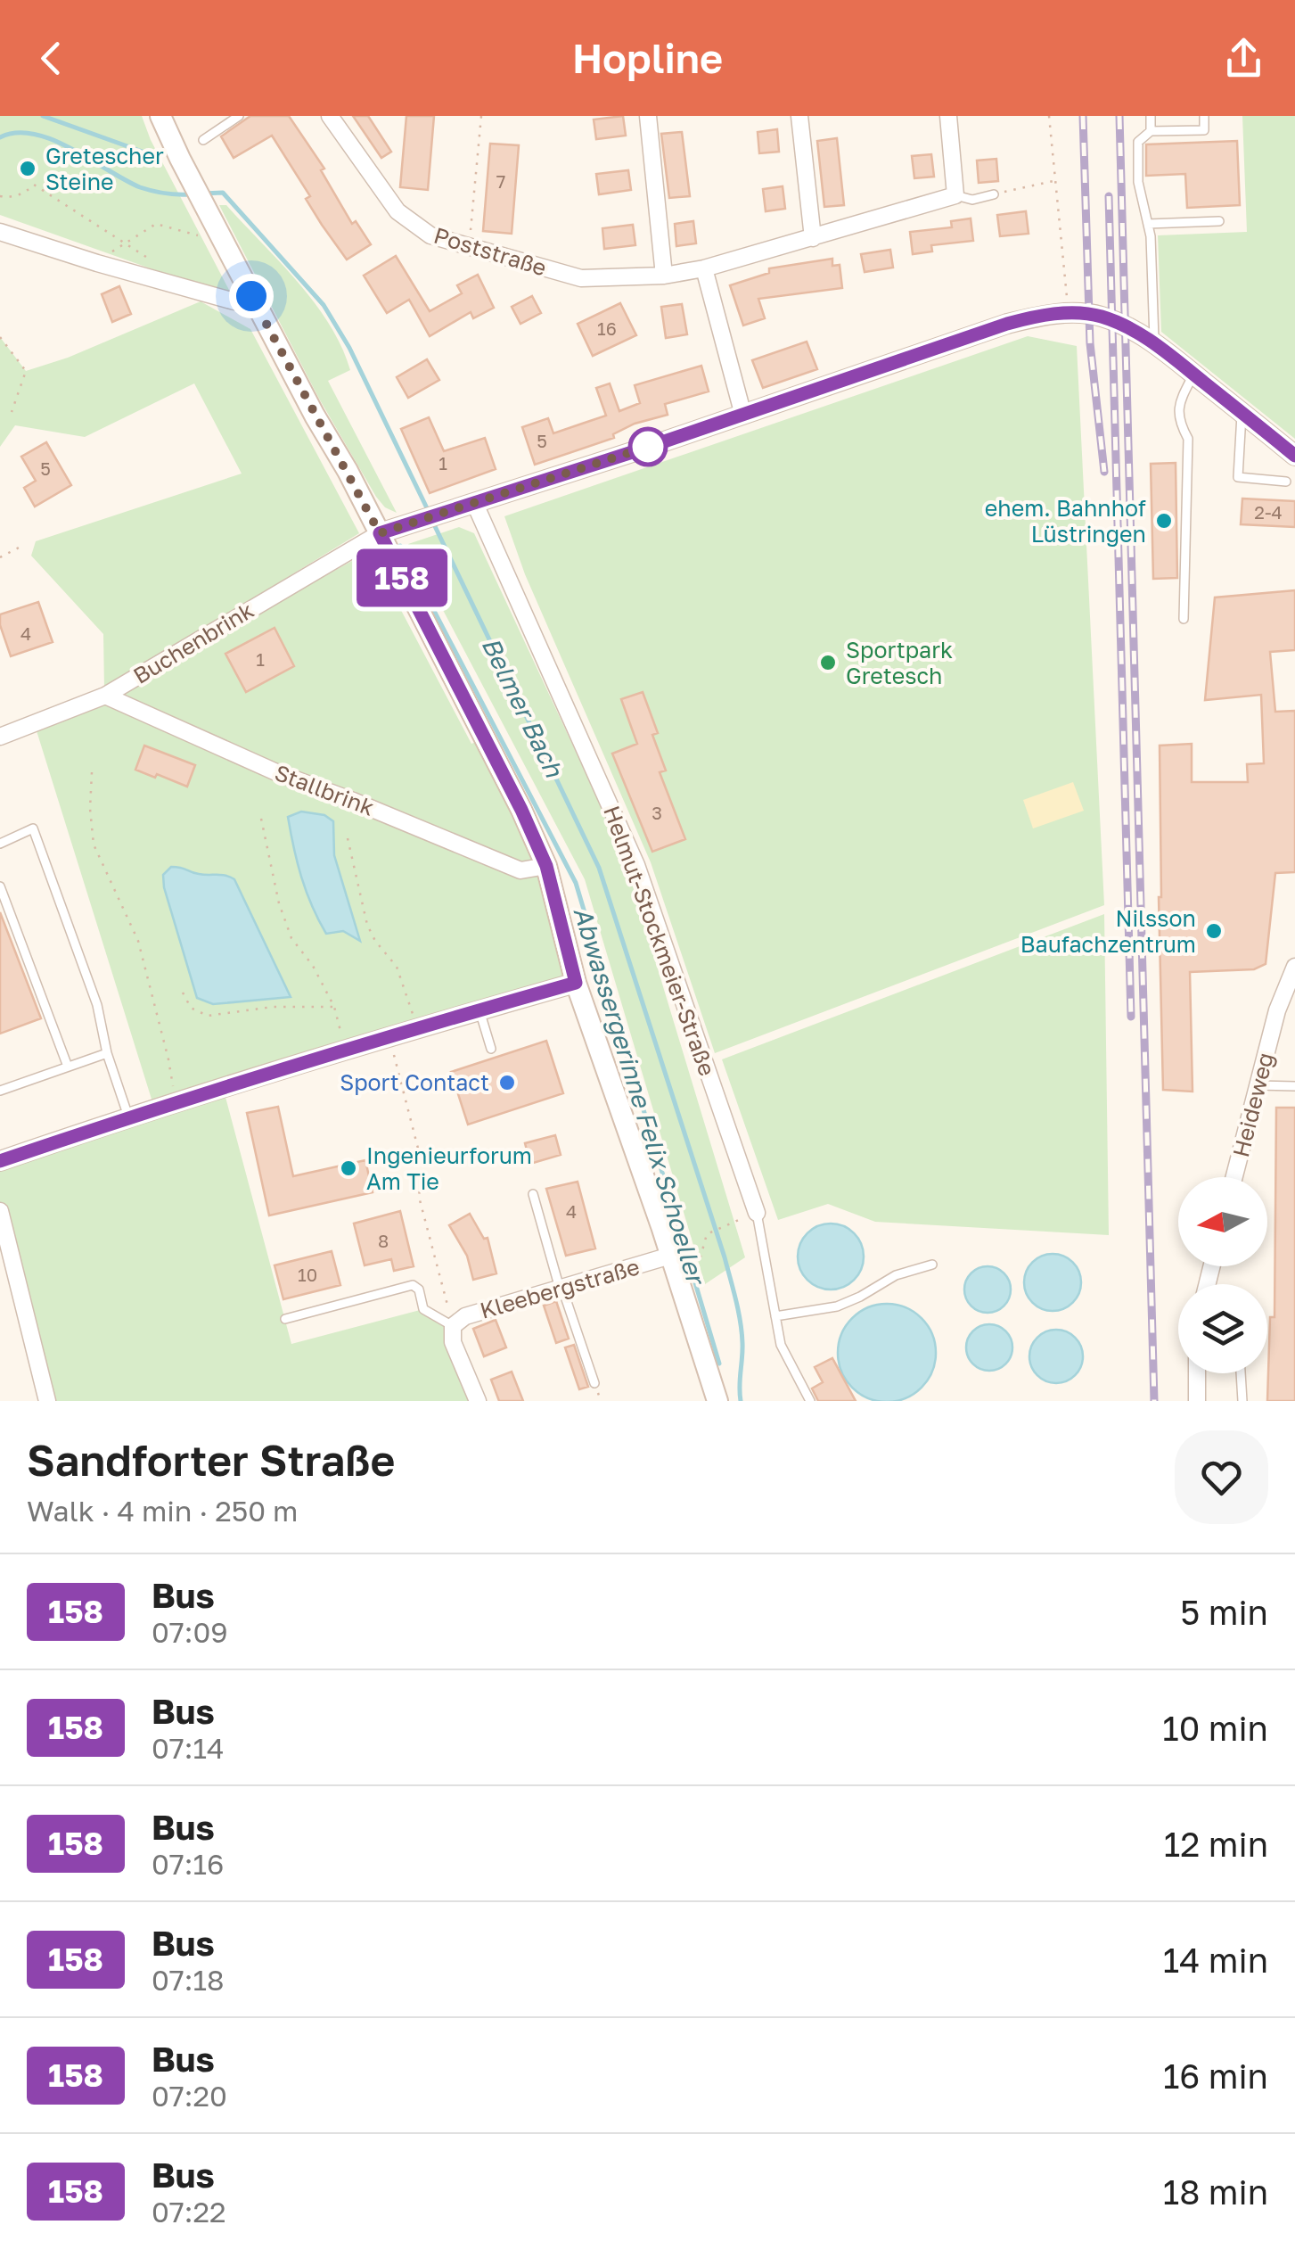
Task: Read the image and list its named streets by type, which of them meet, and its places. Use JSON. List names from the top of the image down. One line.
{"streets":{"street":["Poststraße","Buchenbrink","Stallbrink","Helmut-Stockmeier-Straße","Heideweg","Kleebergstraße"]},"crossings":[["Buchenbrink","Stallbrink"]],"water":["Belmer Bach","Abwassergerinne Felix Schoeller"],"places":["Gretescher Steine","ehem. Bahnhof Lüstringen","Sportpark Gretesch","Nilsson Baufachzentrum","Sport Contact","Ingenieurforum Am Tie"],"lines":["bus line 158"],"house_numbers":["7","16","5","1","5","2-4","4","1","3","4","8","10"],"north":"left","page":{"header":"Hopline","on_map":"158","heading":["Sandforter Straße","Walk · 4 min · 250 m"],"list":[{"mark":"158","name":"Bus","note":"07:09","value":"5 min"},{"mark":"158","name":"Bus","note":"07:14","value":"10 min"},{"mark":"158","name":"Bus","note":"07:16","value":"12 min"},{"mark":"158","name":"Bus","note":"07:18","value":"14 min"},{"mark":"158","name":"Bus","note":"07:20","value":"16 min"},{"mark":"158","name":"Bus","note":"07:22","value":"18 min"}]}}
